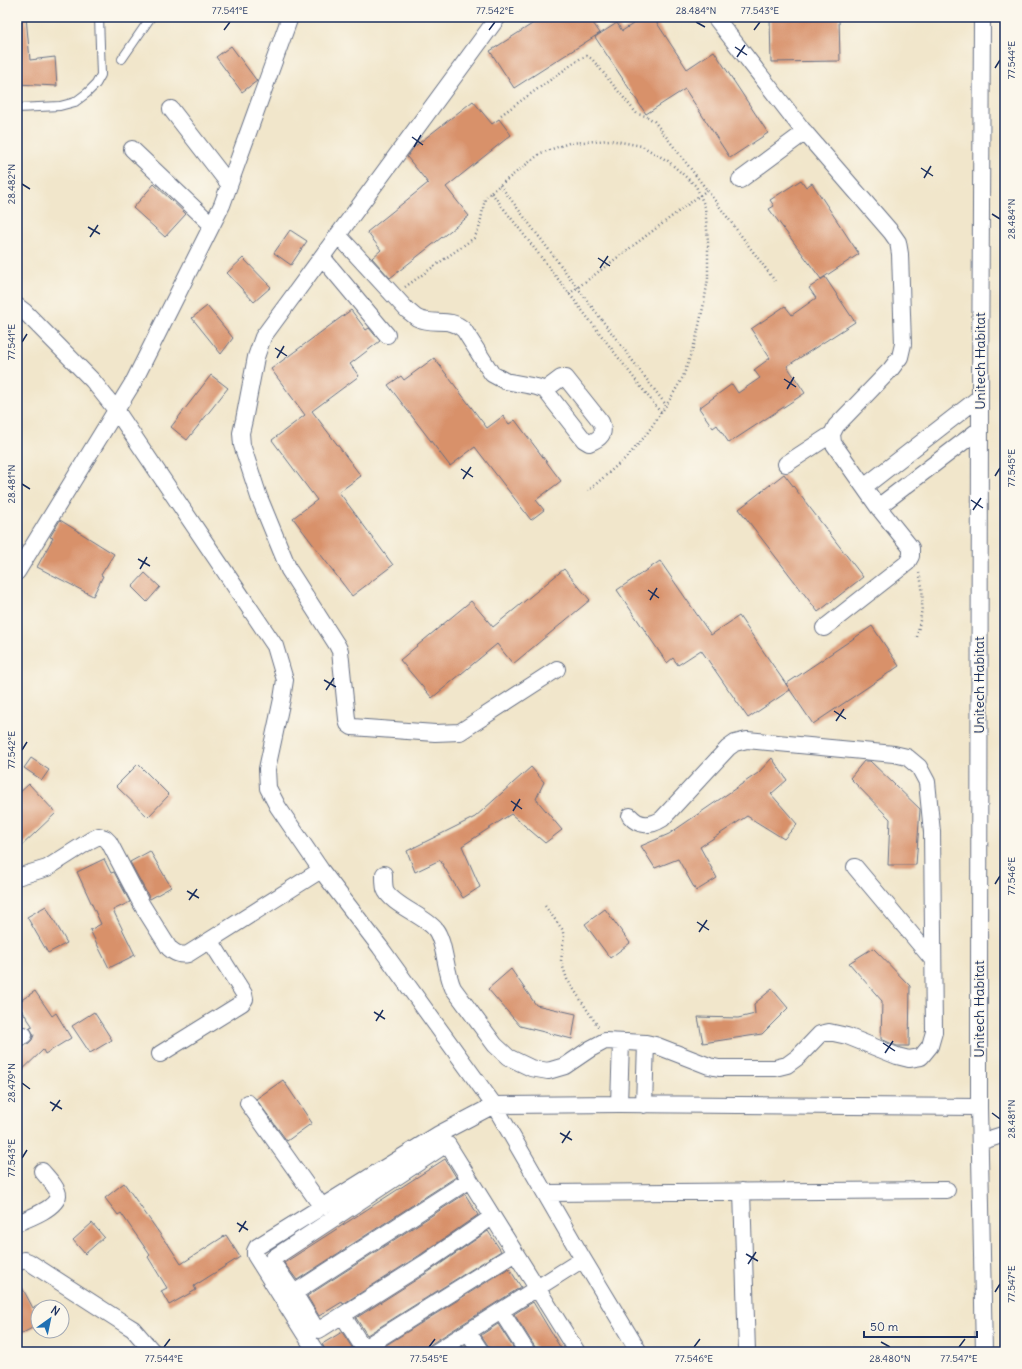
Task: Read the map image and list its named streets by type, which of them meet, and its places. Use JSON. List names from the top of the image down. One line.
{"streets":{"street":["Unitech Habitat"]},"scale_bar":"50 m","north":"top right","coordinates":["77.541°E","77.542°E","28.484°N","77.543°E","77.544°E","28.482°N","77.545°E","28.481°N","77.546°E","28.479°N","77.547°E","28.480°N"]}
